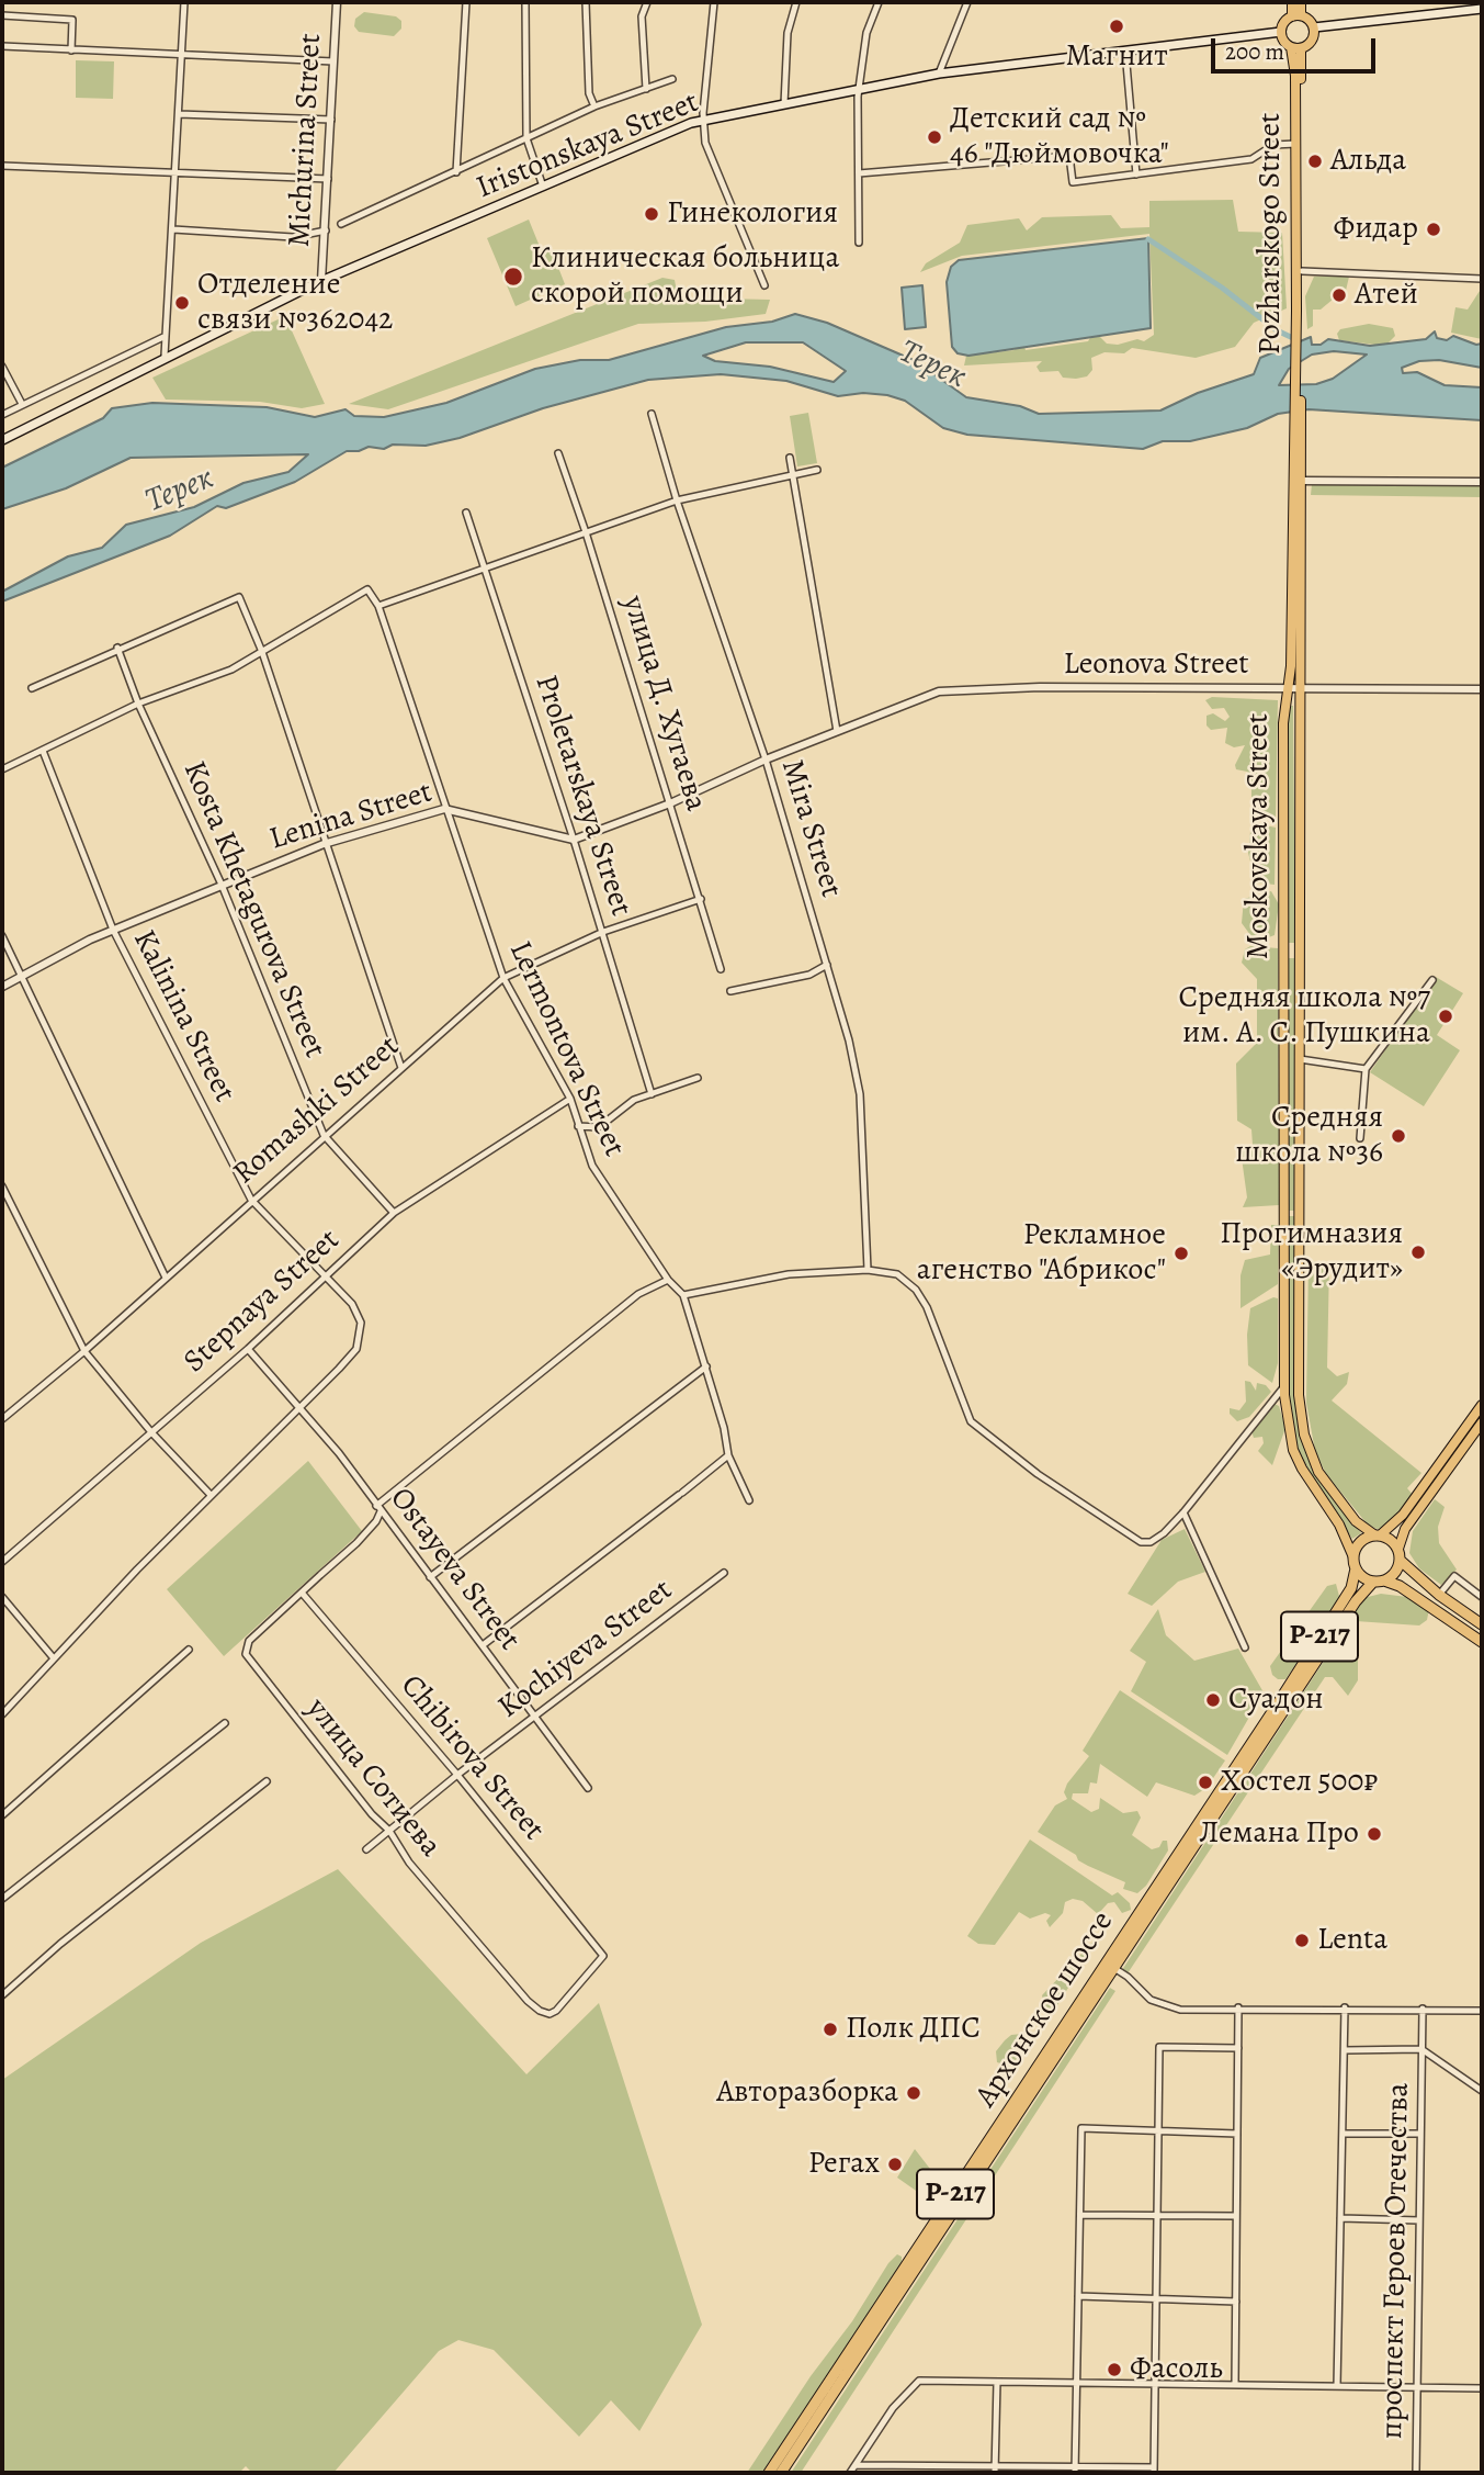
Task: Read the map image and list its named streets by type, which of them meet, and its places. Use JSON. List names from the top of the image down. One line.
{"streets":{"highway":["Р-217","Архонское шоссе"],"main road":["Iristonskaya Street","Pozharskogo Street","Moskovskaya Street"],"street":["Michurina Street","Leonova Street","улица Д. Хугаева","Proletarskaya Street","Lenina Street","Mira Street","Kosta Khetagurova Street","Kalinina Street","Lermontova Street","Romashki Street","Stepnaya Street","Ostayeva Street","Kochiyeva Street","Chibirova Street","улица Сотиева","проспект Героев Отечества"]},"crossings":[["Michurina Street","Iristonskaya Street"],["Iristonskaya Street","Pozharskogo Street"],["Pozharskogo Street","Moskovskaya Street"],["Leonova Street","Mira Street"],["Leonova Street","Moskovskaya Street"],["улица Д. Хугаева","Romashki Street"],["Proletarskaya Street","Lenina Street"],["Proletarskaya Street","Romashki Street"],["Lenina Street","Kosta Khetagurova Street"],["Lenina Street","Kalinina Street"],["Lenina Street","Lermontova Street"],["Moskovskaya Street","Архонское шоссе"],["Kosta Khetagurova Street","Romashki Street"],["Kosta Khetagurova Street","Stepnaya Street"],["Kalinina Street","Romashki Street"],["Kalinina Street","Stepnaya Street"],["Lermontova Street","Romashki Street"],["Lermontova Street","Stepnaya Street"],["Lermontova Street","улица Сотиева"],["Stepnaya Street","Ostayeva Street"],["Ostayeva Street","Kochiyeva Street"],["Ostayeva Street","улица Сотиева"],["Kochiyeva Street","Chibirova Street"],["Kochiyeva Street","улица Сотиева"],["Chibirova Street","улица Сотиева"]],"water":["Терек"],"places":["Магнит","Детский сад № 46 \"Дюймовочка\"","Альда","Гинекология","Фидар","Клиническая больница скорой помощи","Атей","Отделение связи №362042","Средняя школа №7 им. А. С. Пушкина","Средняя школа №36","Прогимназия «Эрудит»","Рекламное агенство \"Абрикос\"","Суадон","Хостел 500₽","Лемана Про","Lenta","Полк ДПС","Авторазборка","Регах","Фасоль"],"scale_bar":"200 m"}
